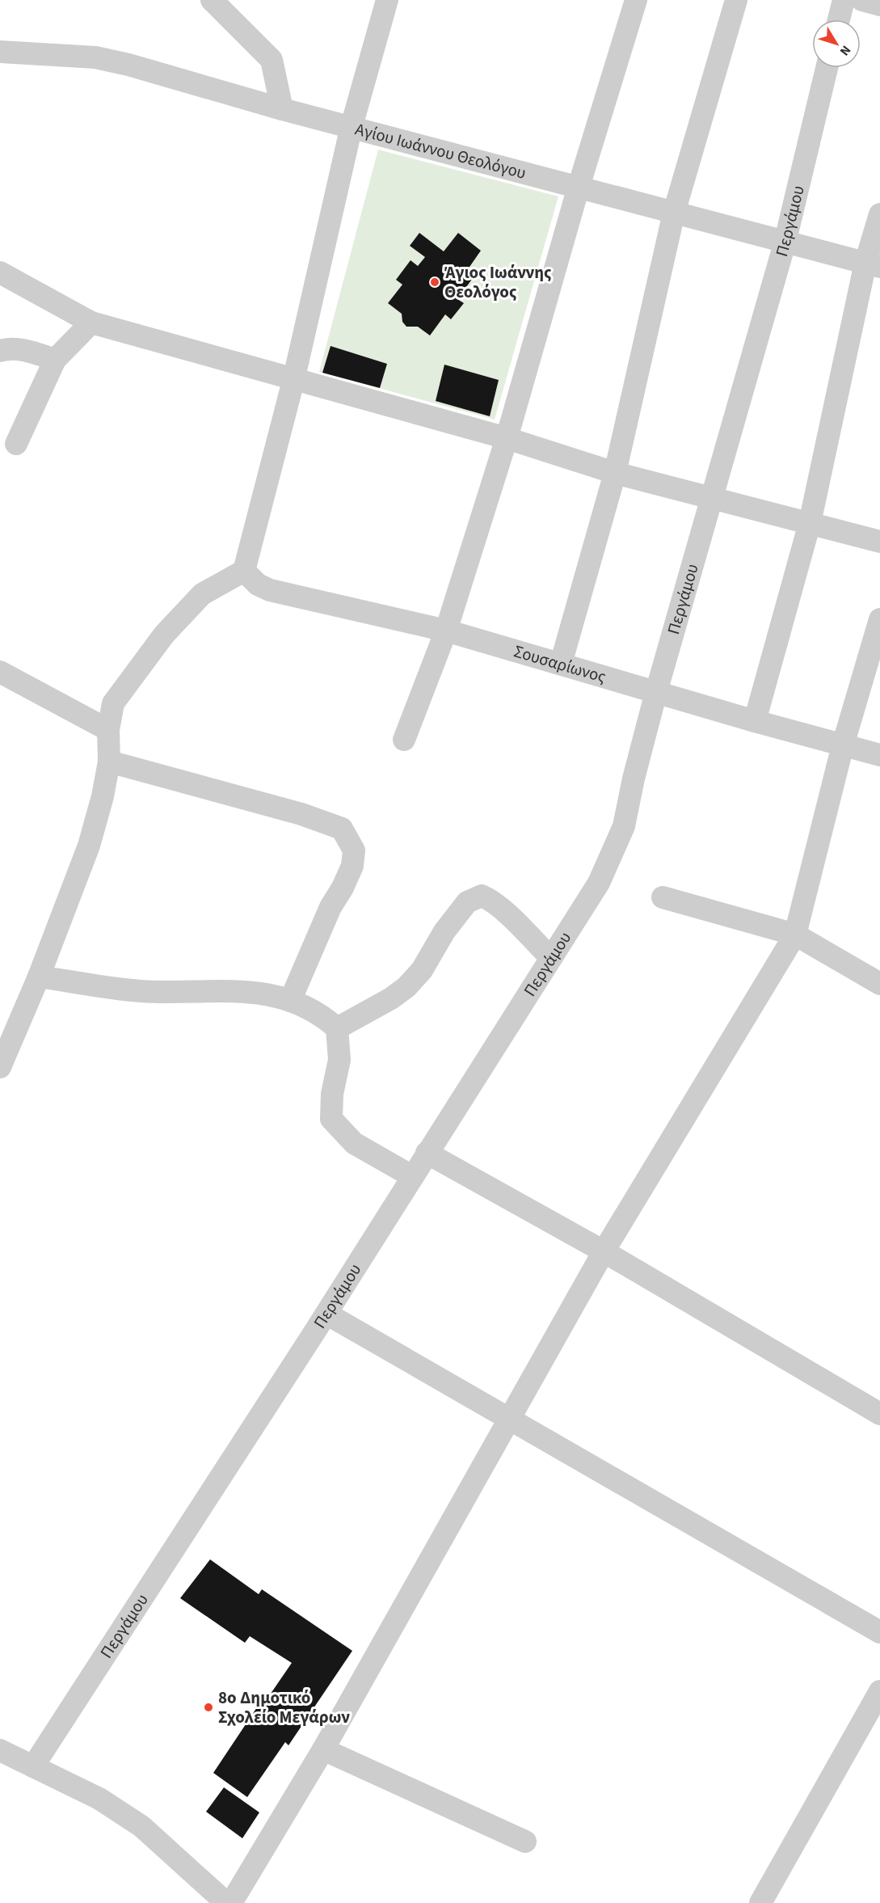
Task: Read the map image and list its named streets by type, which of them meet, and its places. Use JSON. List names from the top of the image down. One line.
{"streets":{"street":["Αγίου Ιωάννου Θεολόγου","Περγάμου","Σουσαρίωνος"]},"crossings":[["Αγίου Ιωάννου Θεολόγου","Περγάμου"],["Περγάμου","Σουσαρίωνος"]],"places":["Άγιος Ιωάννης Θεολόγος","8ο Δημοτικό Σχολείο Μεγάρων"],"north":"bottom right"}
